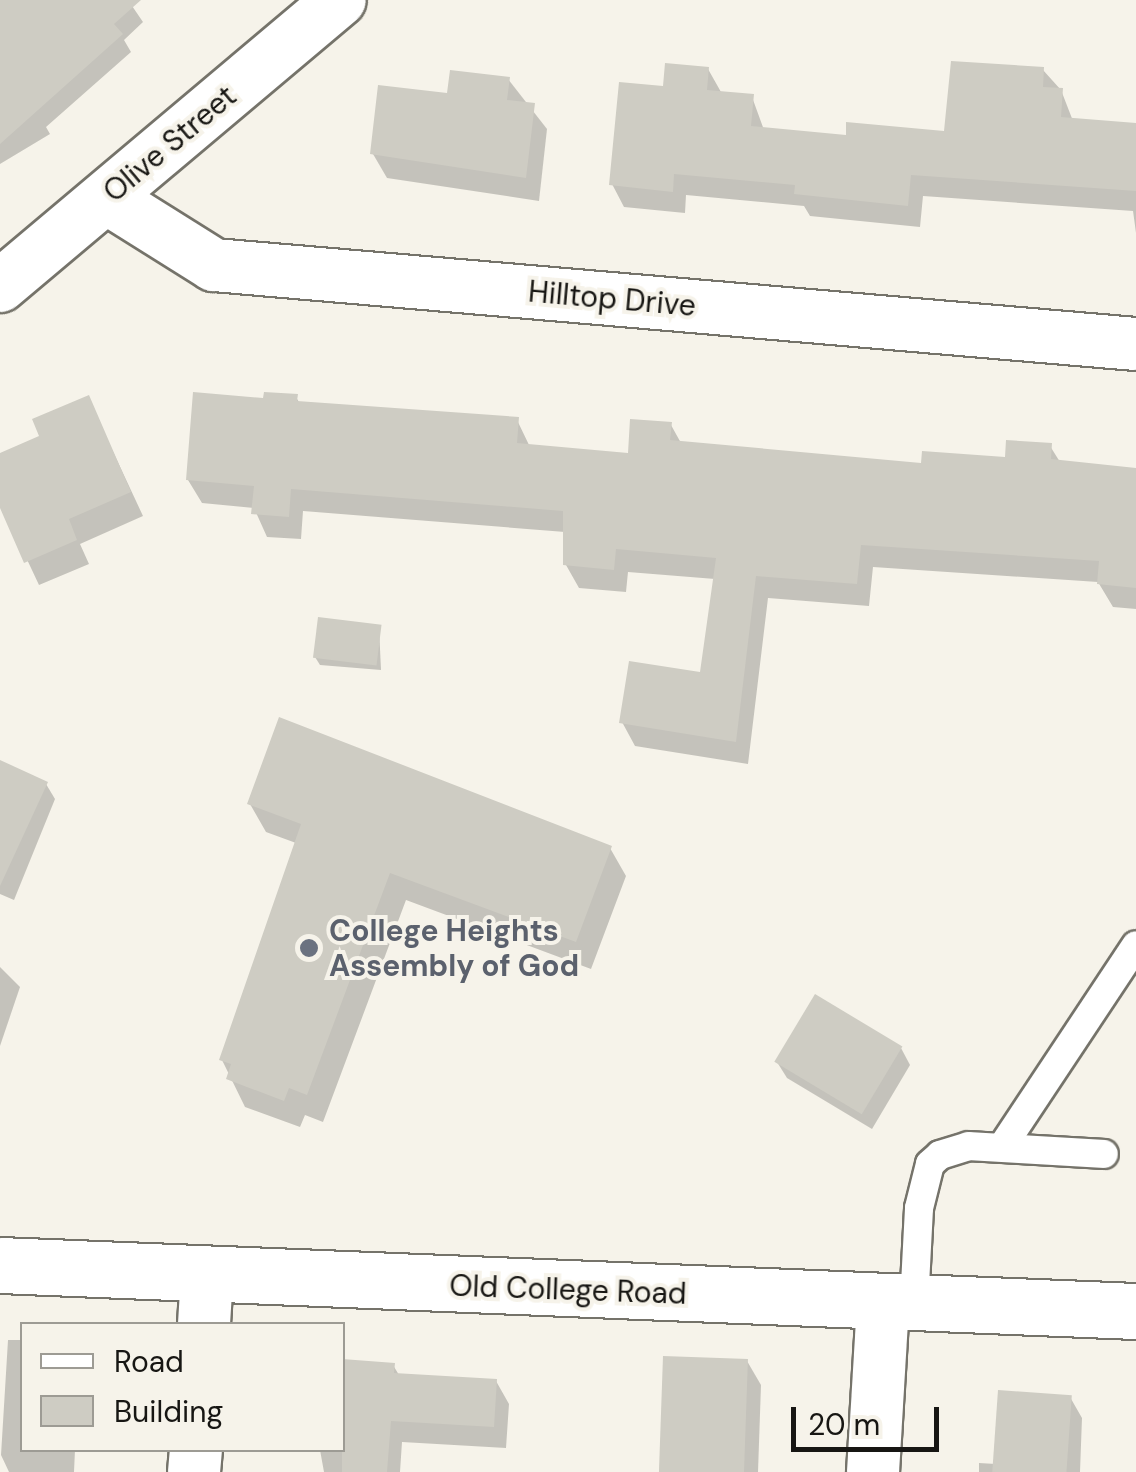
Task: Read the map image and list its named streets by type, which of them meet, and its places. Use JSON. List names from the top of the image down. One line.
{"streets":{"street":["Olive Street","Hilltop Drive","Old College Road"]},"crossings":[["Olive Street","Hilltop Drive"]],"places":["College Heights Assembly of God"],"legend":["Road","Building"],"scale_bar":"20 m"}
